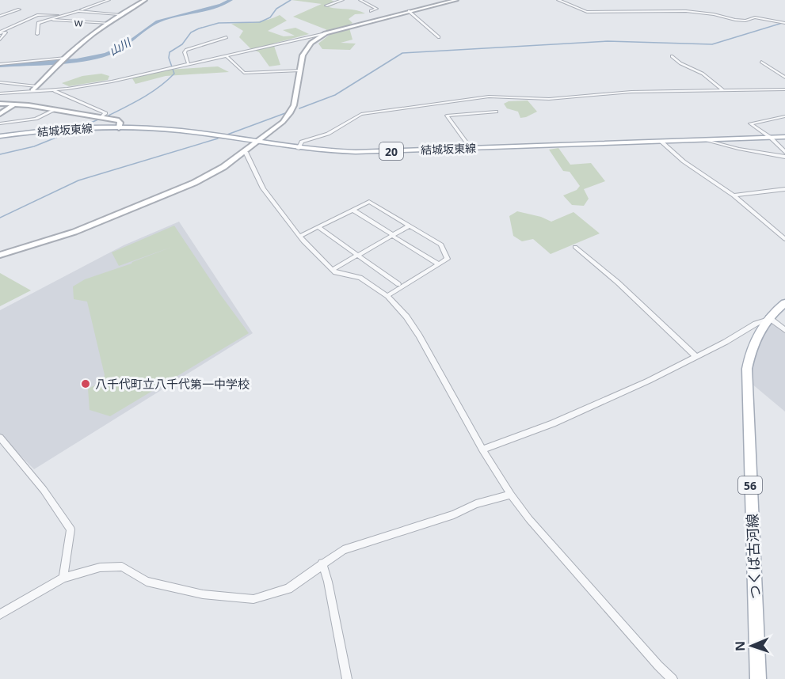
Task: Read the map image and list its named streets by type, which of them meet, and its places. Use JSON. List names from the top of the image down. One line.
{"streets":{"main road":["結城坂東線","20","56","つくば古河線"],"street":["w"]},"water":["山川"],"places":["八千代町立八千代第一中学校"],"north":"left"}
